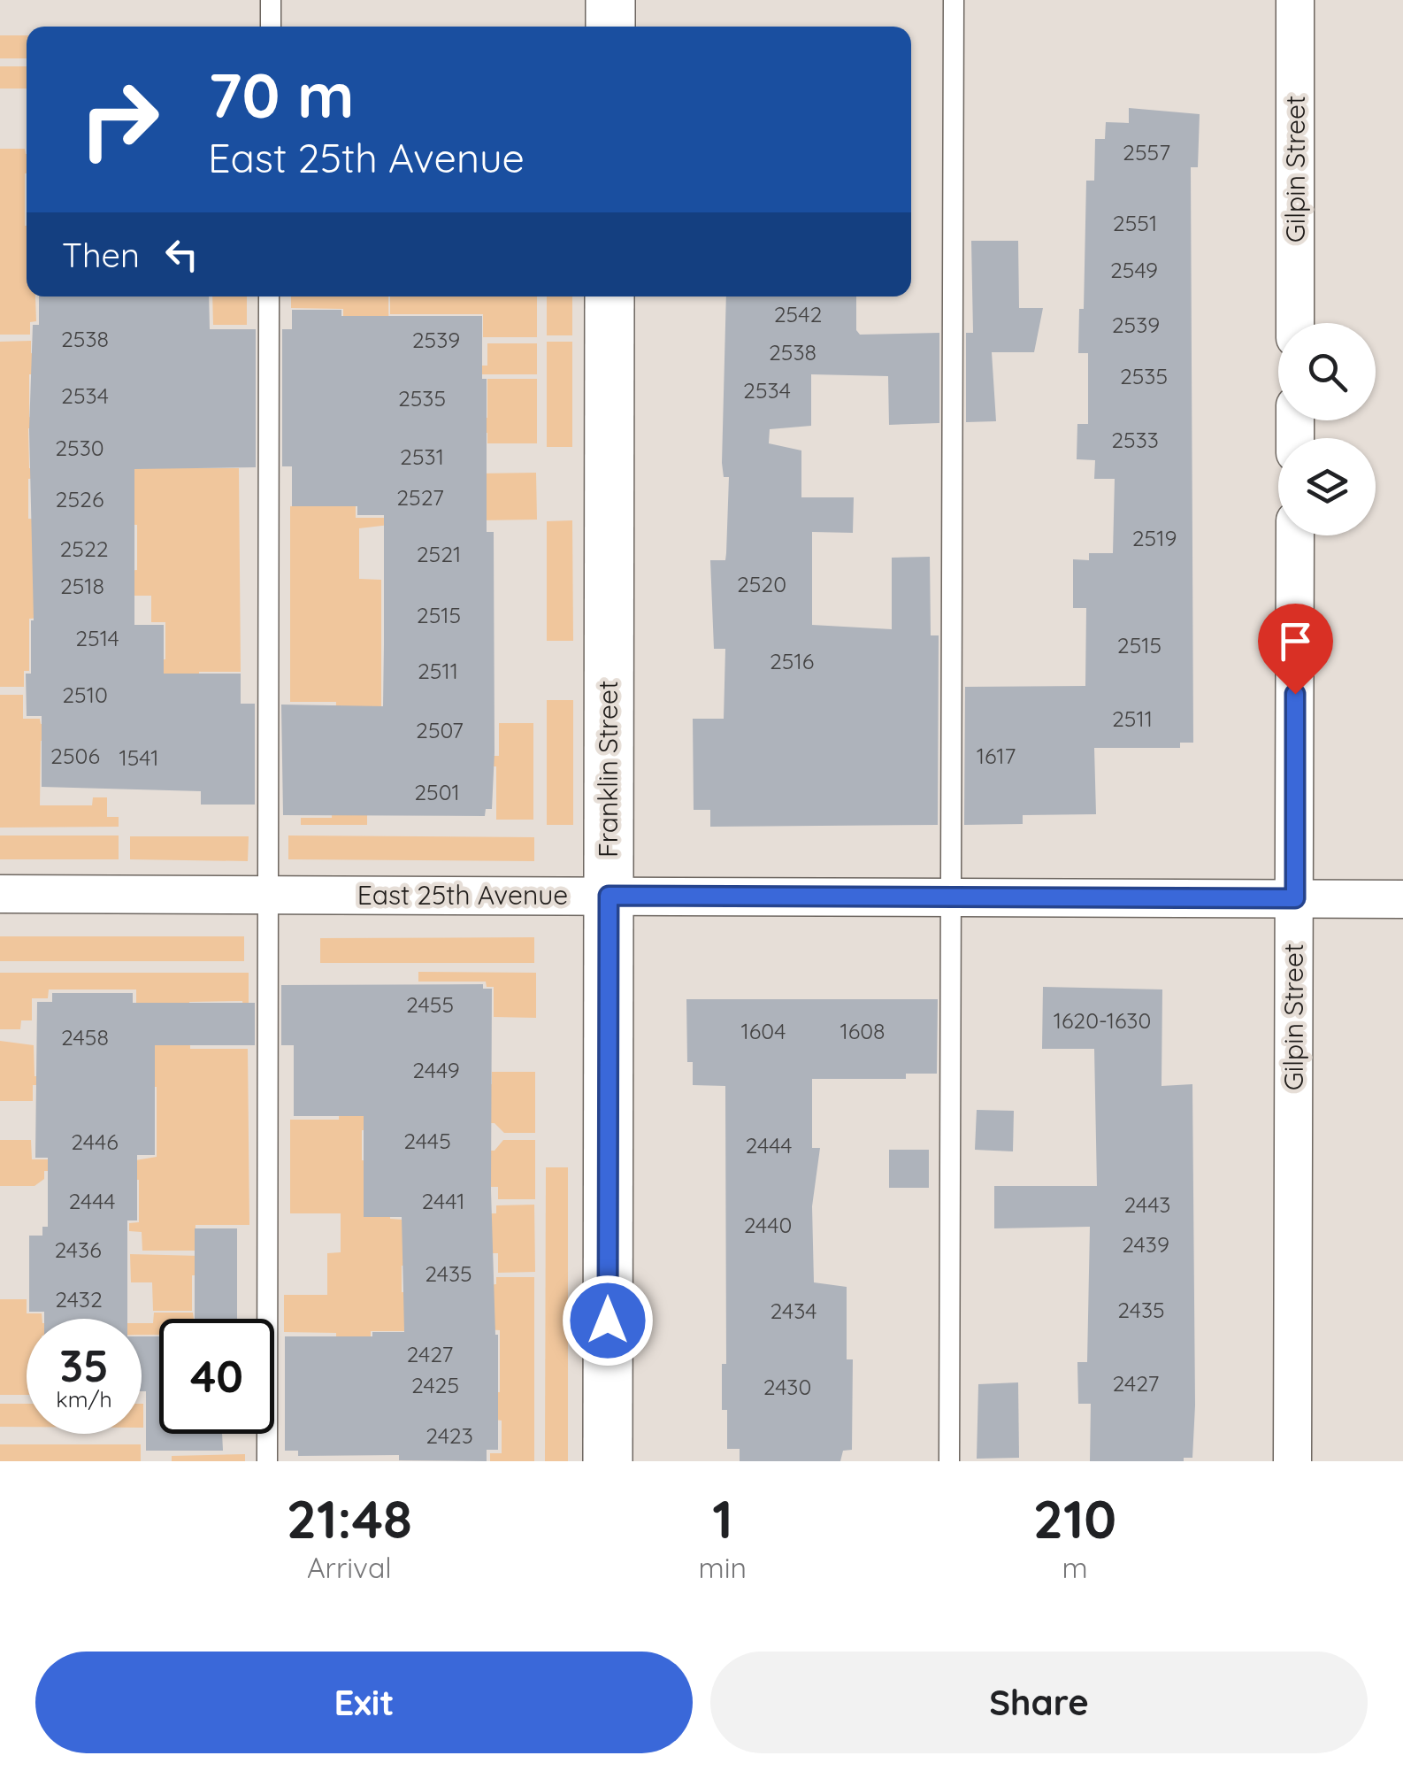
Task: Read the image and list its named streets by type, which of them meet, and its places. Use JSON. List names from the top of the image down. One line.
{"streets":{"street":["Gilpin Street","Franklin Street","East 25th Avenue"]},"crossings":[["Gilpin Street","East 25th Avenue"],["Franklin Street","East 25th Avenue"]],"house_numbers":["2557","2551","2549","2542","2539","2538","2539","2538","2535","2534","2534","2535","2533","2530","2531","2527","2526","2519","2522","2521","2520","2518","2515","2514","2515","2516","2511","2510","2511","2507","2506","1617","1541","2501","2455","1620-1630","1604","1608","2458","2449","2445","2446","2444","2444","2441","2443","2440","2439","2436","2435","2432","2435","2434","2427","2427","2425","2430","2423"],"page":{"turn":["70 m","East 25th Avenue"],"then":"Then","speed":"35 km/h","limit":"40","eta":["21:48","Arrival","1","min","210","m"],"buttons":["Exit","Share"]}}
